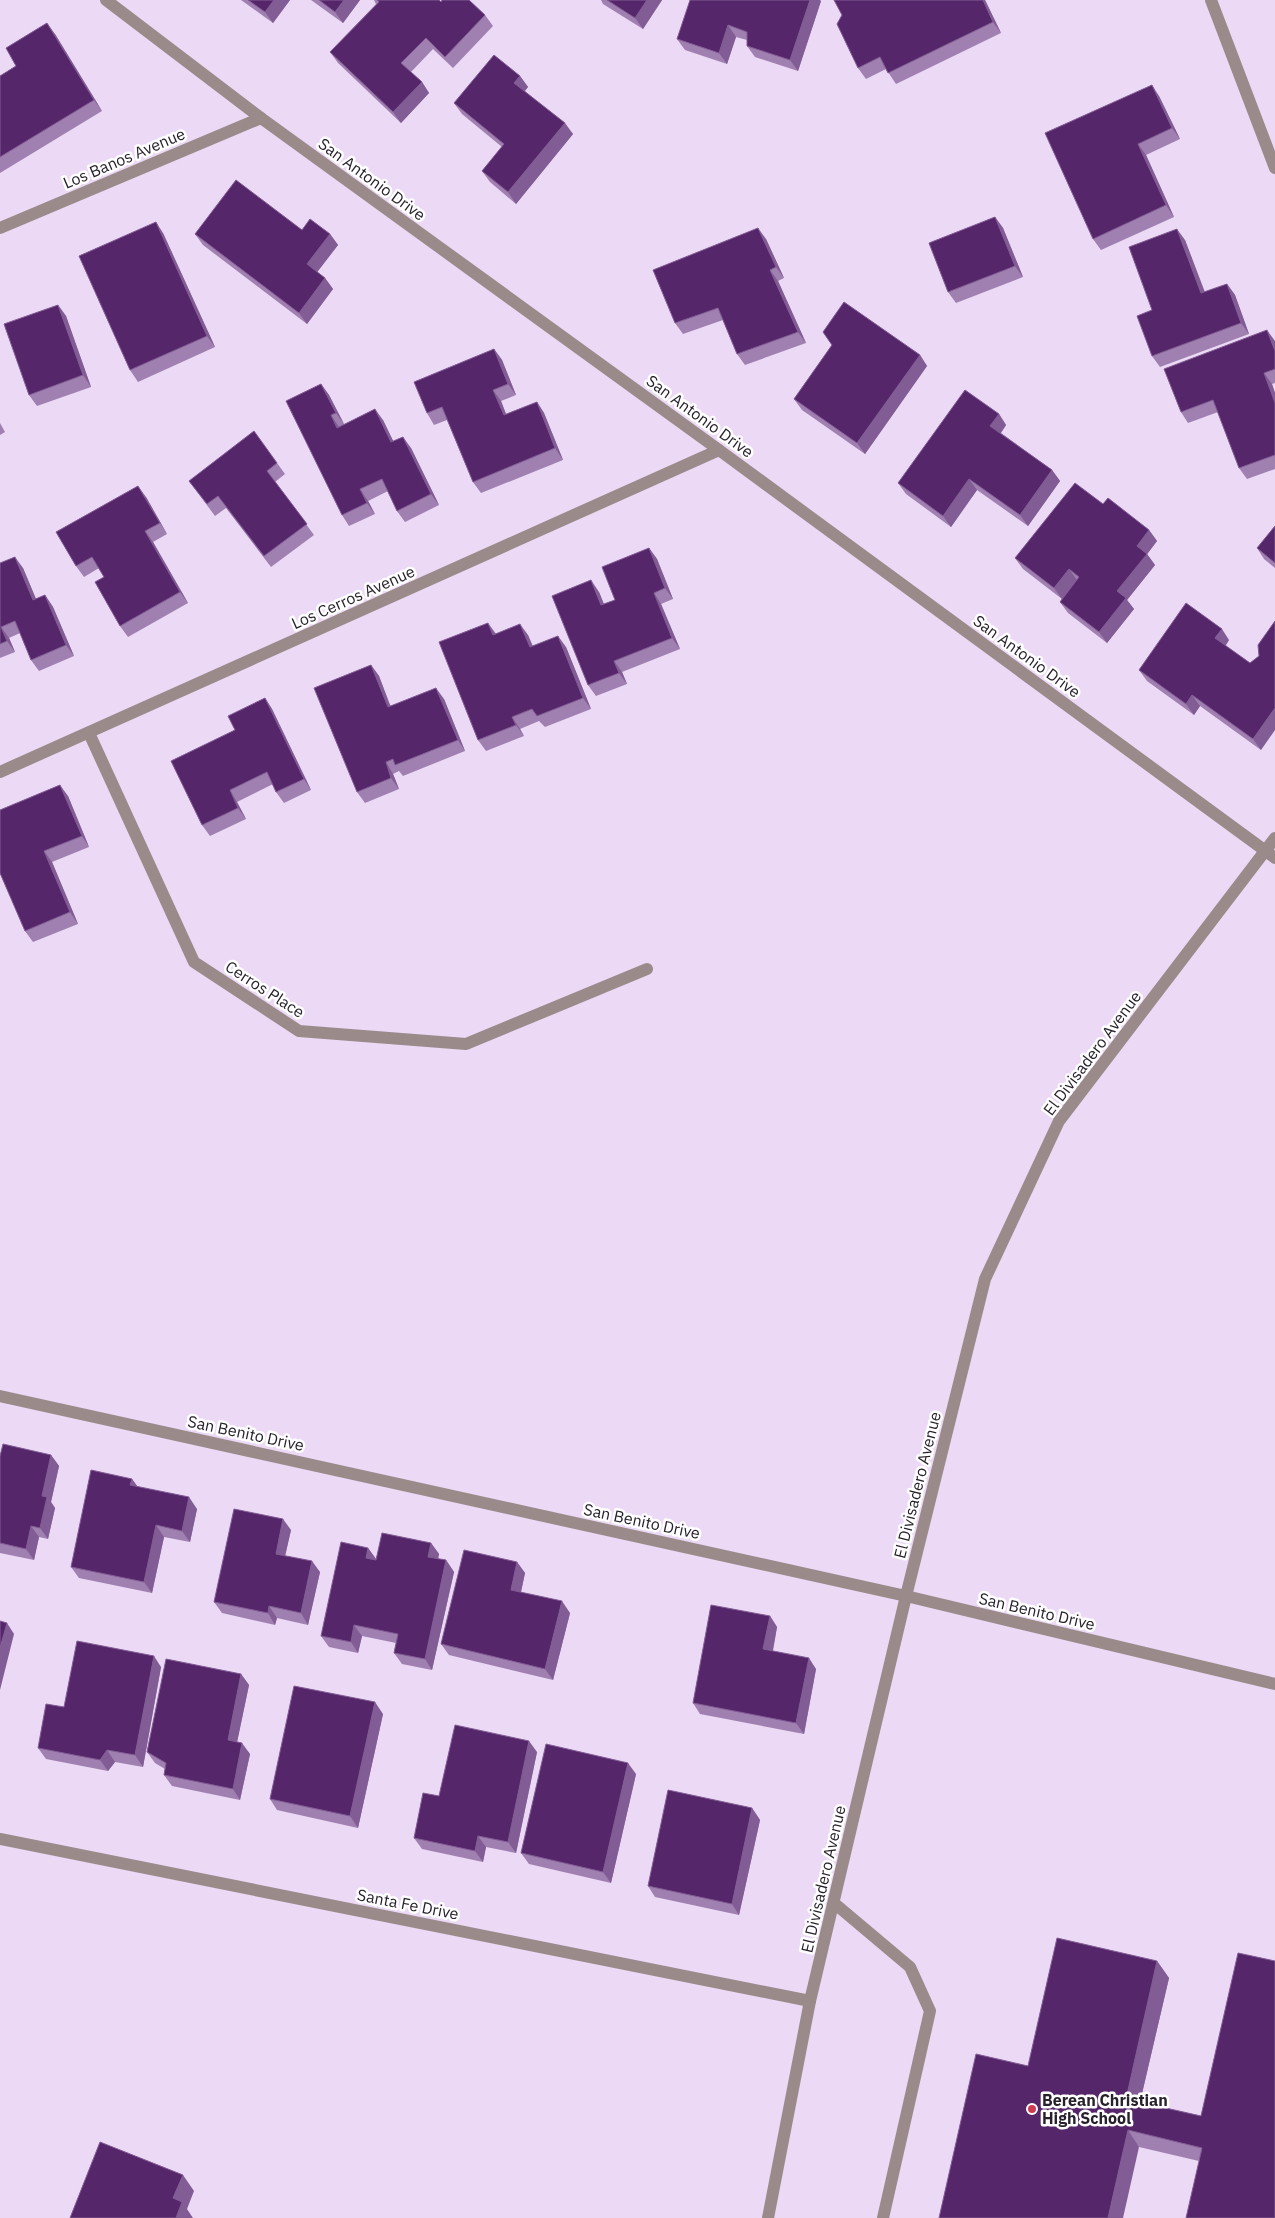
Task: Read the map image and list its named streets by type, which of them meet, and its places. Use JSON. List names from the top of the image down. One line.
{"streets":{"street":["Los Banos Avenue","San Antonio Drive","Los Cerros Avenue","Cerros Place","El Divisadero Avenue","San Benito Drive","Santa Fe Drive"]},"crossings":[["Los Banos Avenue","San Antonio Drive"],["San Antonio Drive","Los Cerros Avenue"],["San Antonio Drive","El Divisadero Avenue"],["Los Cerros Avenue","Cerros Place"],["El Divisadero Avenue","San Benito Drive"],["El Divisadero Avenue","Santa Fe Drive"]],"places":["Berean Christian High School"]}
